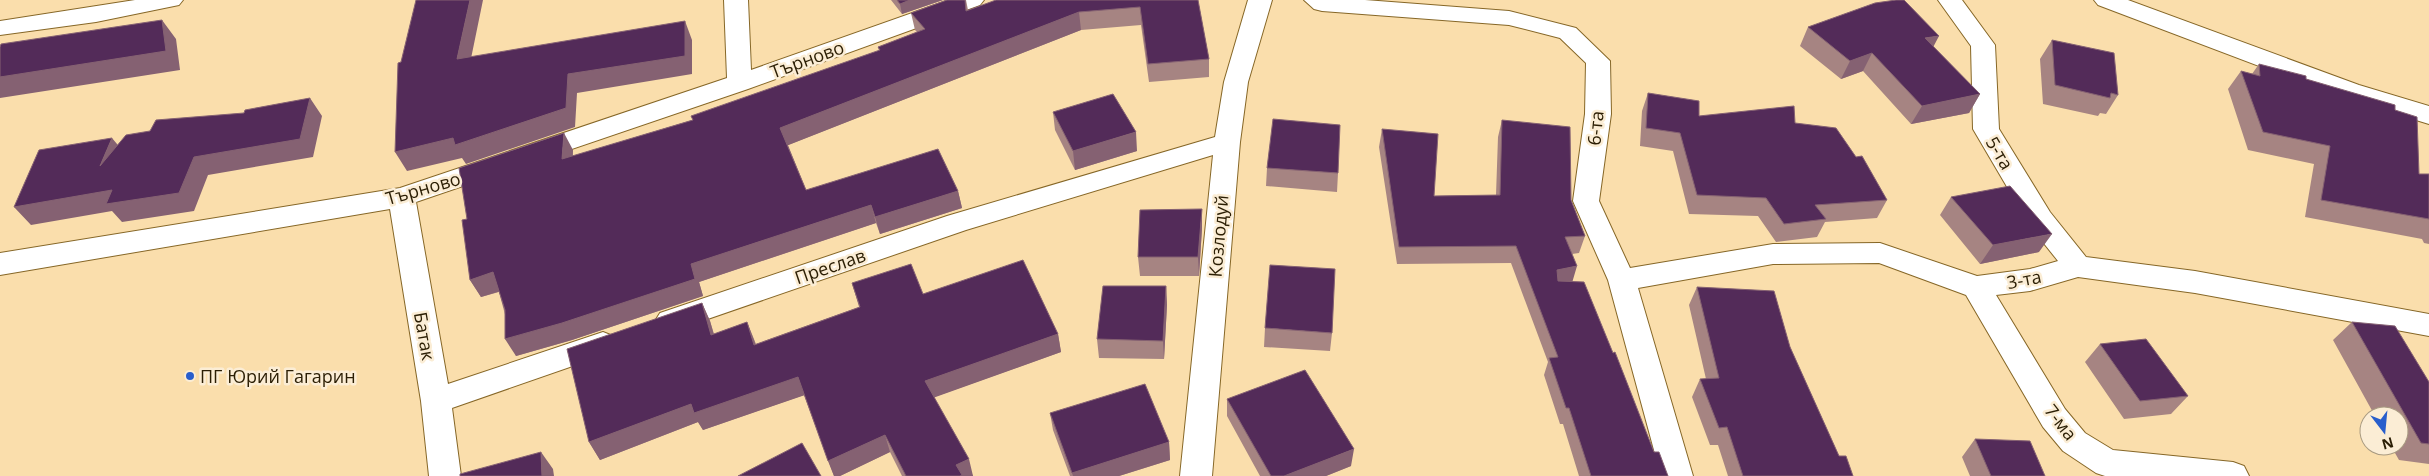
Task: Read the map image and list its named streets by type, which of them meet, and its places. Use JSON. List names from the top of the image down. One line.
{"streets":{"street":["Търново","6-та","5-та","Козлодуй","Преслав","3-та","Батак","7-ма"]},"crossings":[["Търново","Батак"],["6-та","3-та"],["5-та","3-та"],["Козлодуй","Преслав"],["Преслав","Батак"],["3-та","7-ма"]],"places":["ПГ Юрий Гагарин"],"north":"bottom"}
